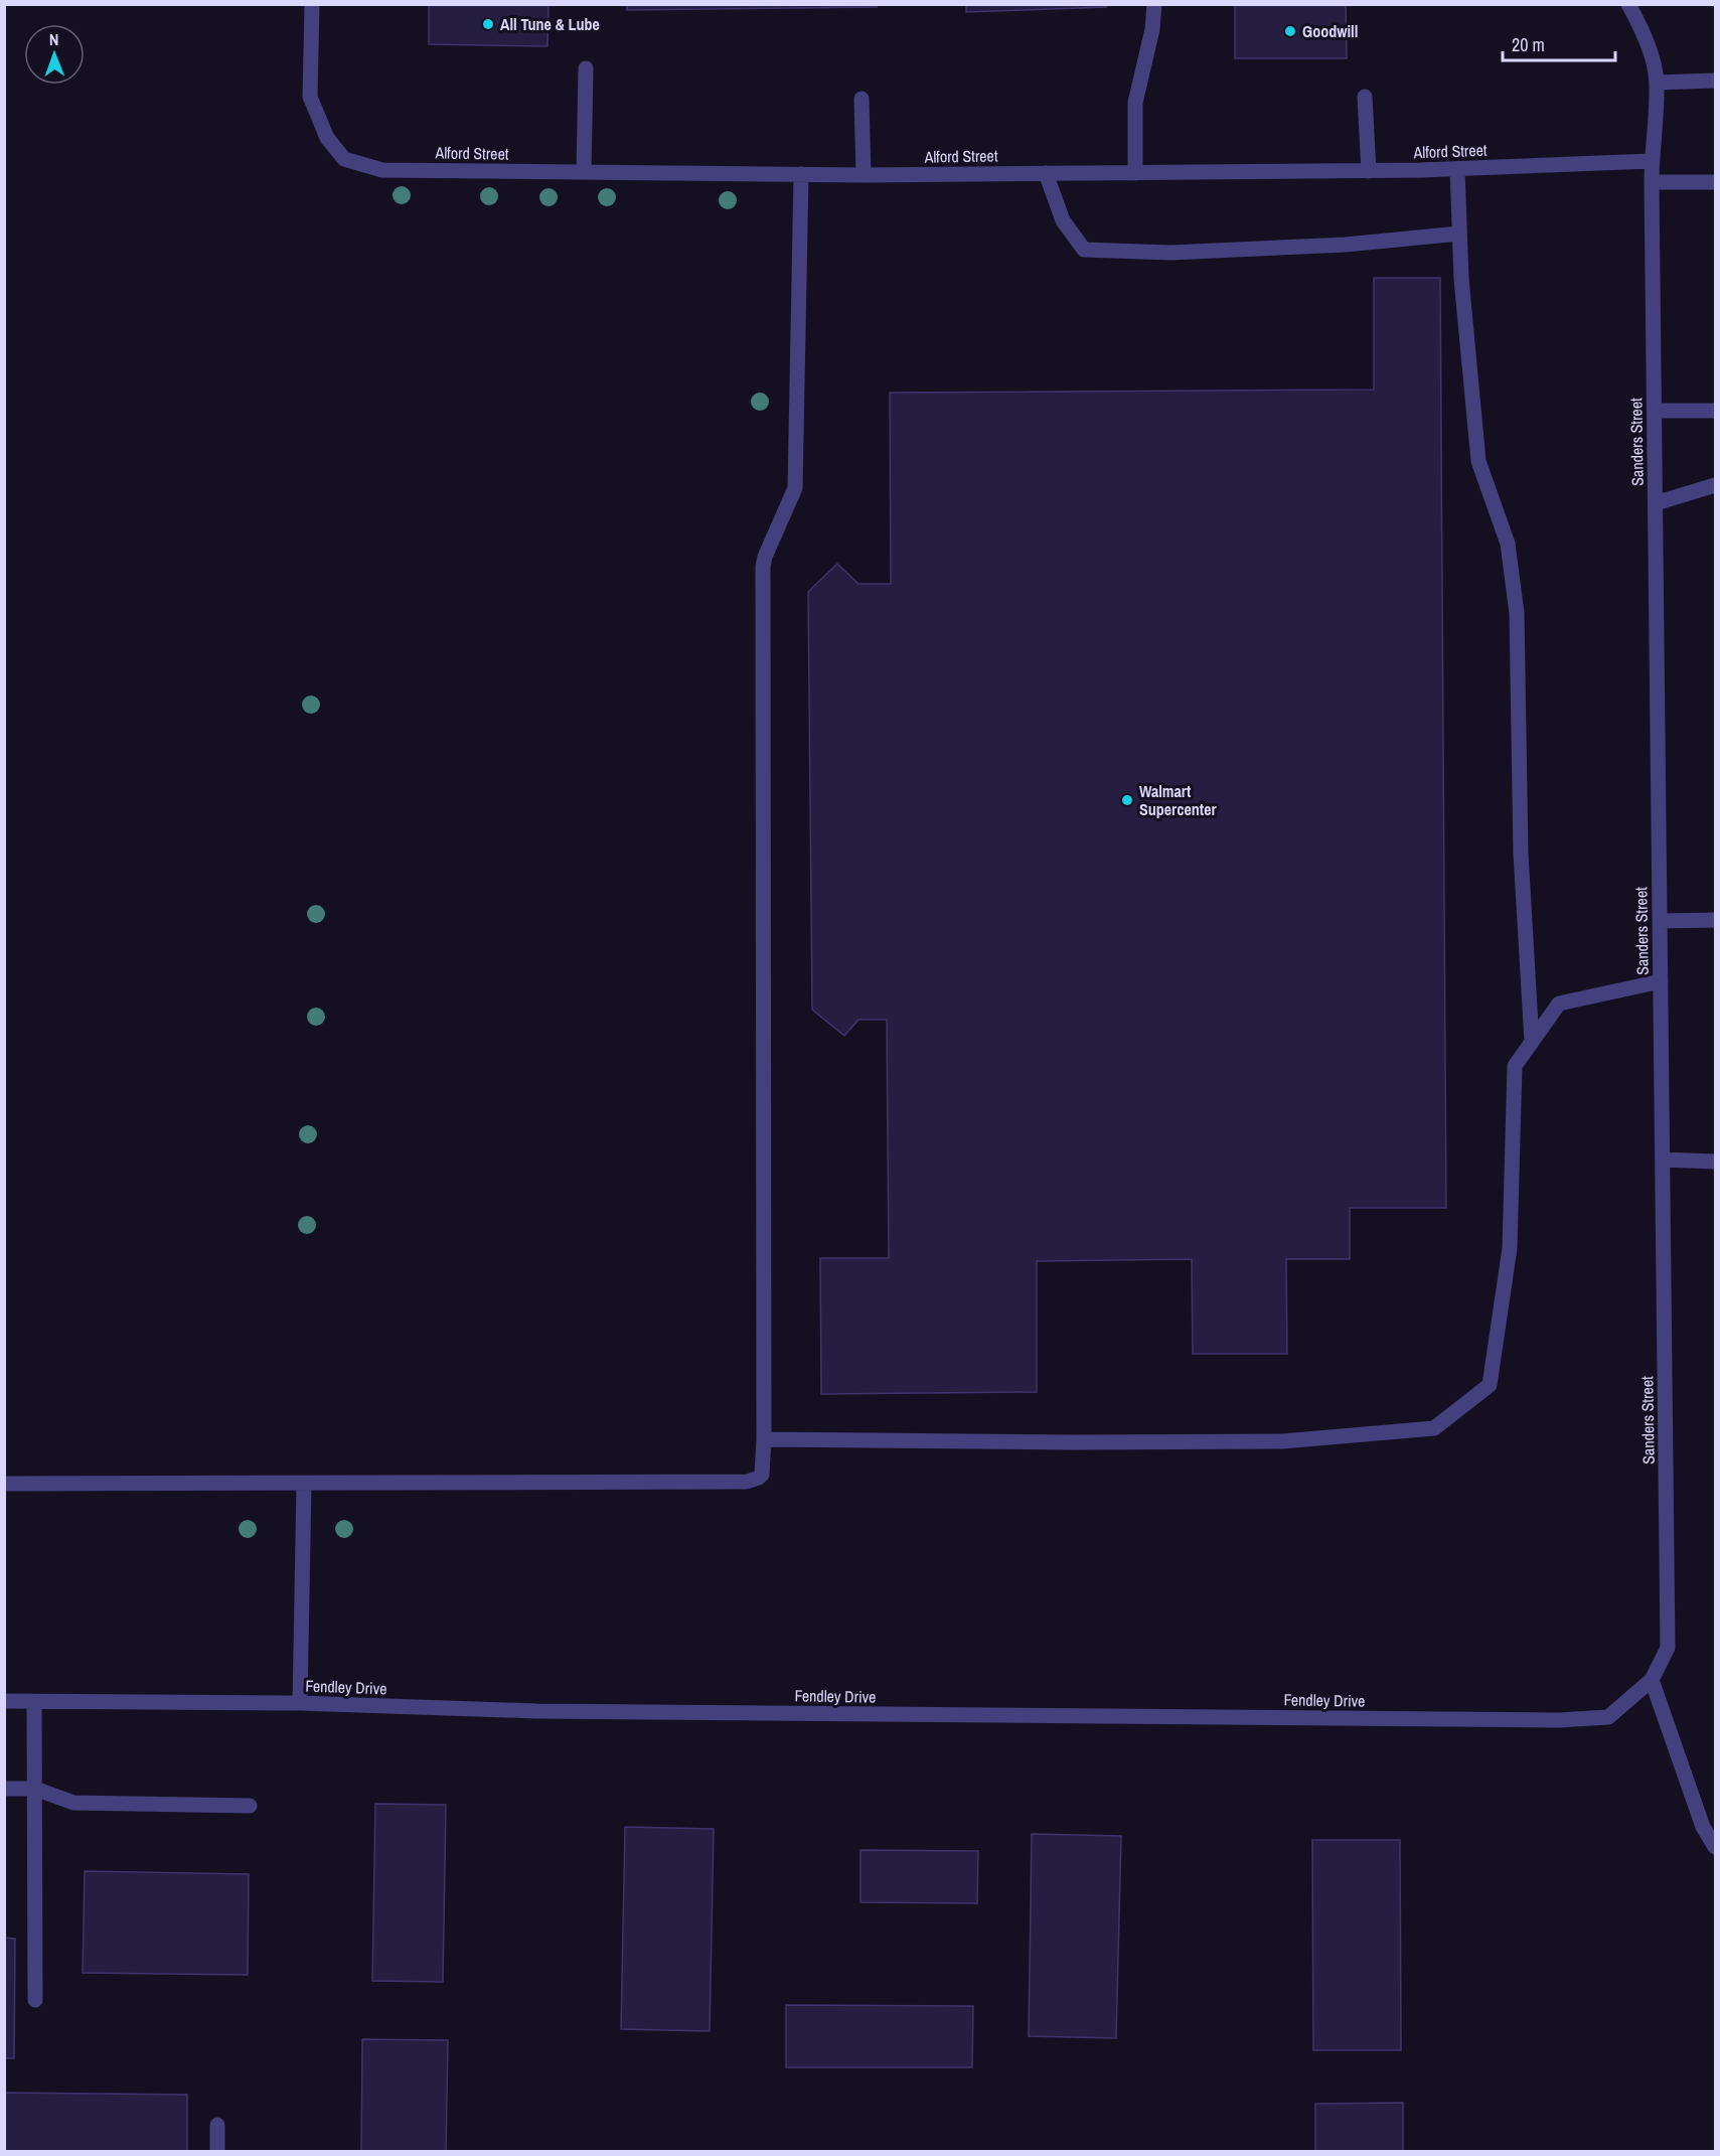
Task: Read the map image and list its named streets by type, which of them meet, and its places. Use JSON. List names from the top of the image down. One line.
{"streets":{"street":["Alford Street","Sanders Street","Fendley Drive"]},"crossings":[["Alford Street","Sanders Street"],["Sanders Street","Fendley Drive"]],"places":["All Tune & Lube","Goodwill","Walmart Supercenter"],"scale_bar":"20 m","north":"top"}
